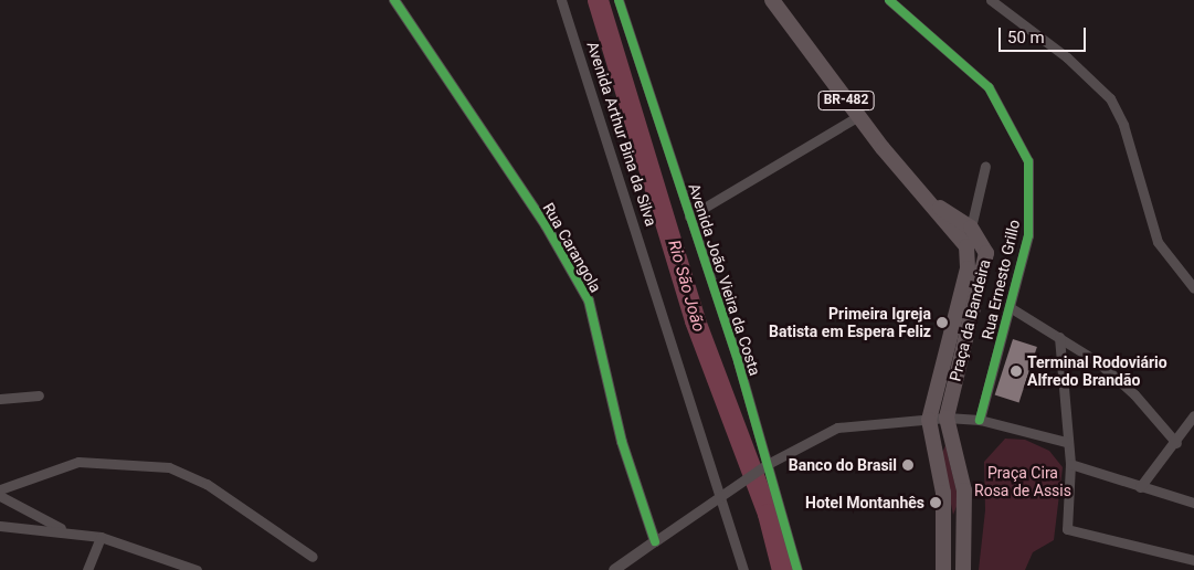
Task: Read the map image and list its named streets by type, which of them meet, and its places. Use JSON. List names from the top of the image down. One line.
{"streets":{"highway":["BR-482","Praça da Bandeira"],"street":["Avenida Arthur Bina da Silva","Rua Carangola","Avenida João Vieira da Costa","Rua Ernesto Grillo"]},"crossings":[["BR-482","Praça da Bandeira"]],"water":["Rio São João"],"parks":["Praça Cira Rosa de Assis"],"places":["Primeira Igreja Batista em Espera Feliz","Terminal Rodoviário Alfredo Brandão","Banco do Brasil","Hotel Montanhês"],"scale_bar":"50 m"}
